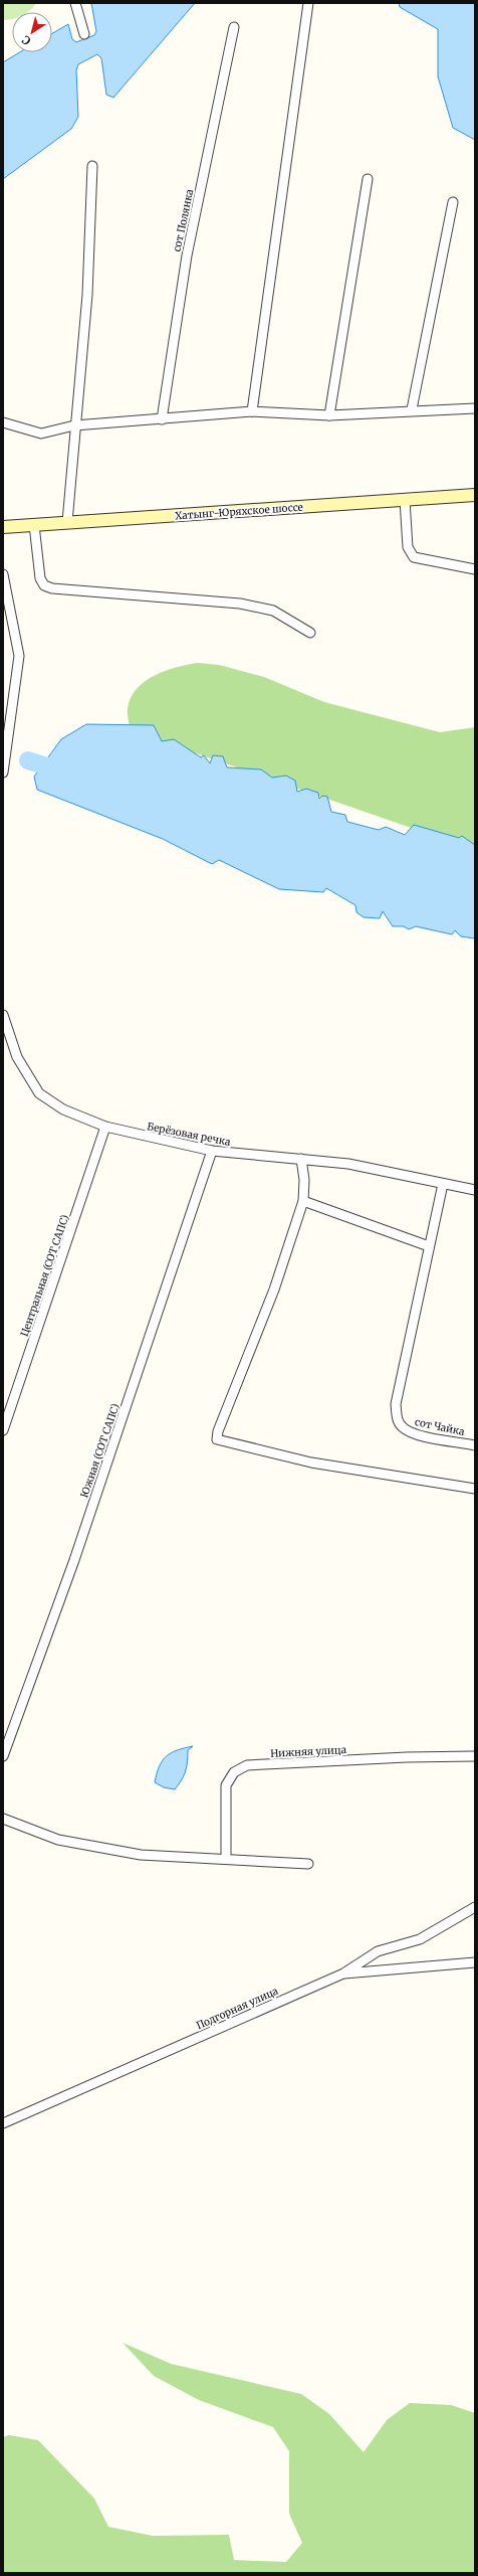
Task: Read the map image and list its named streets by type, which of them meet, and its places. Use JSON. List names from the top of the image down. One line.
{"streets":{"main road":["Хатынг-Юряхское шоссе"],"street":["сот Полянка","Берёзовая речка","Центральная (СОТ САПС)","сот Чайка","Южная (СОТ САПС)","Нижняя улица","Подгорная улица"]},"crossings":[["Берёзовая речка","Центральная (СОТ САПС)"],["Берёзовая речка","сот Чайка"],["Берёзовая речка","Южная (СОТ САПС)"]],"north":"bottom left"}
